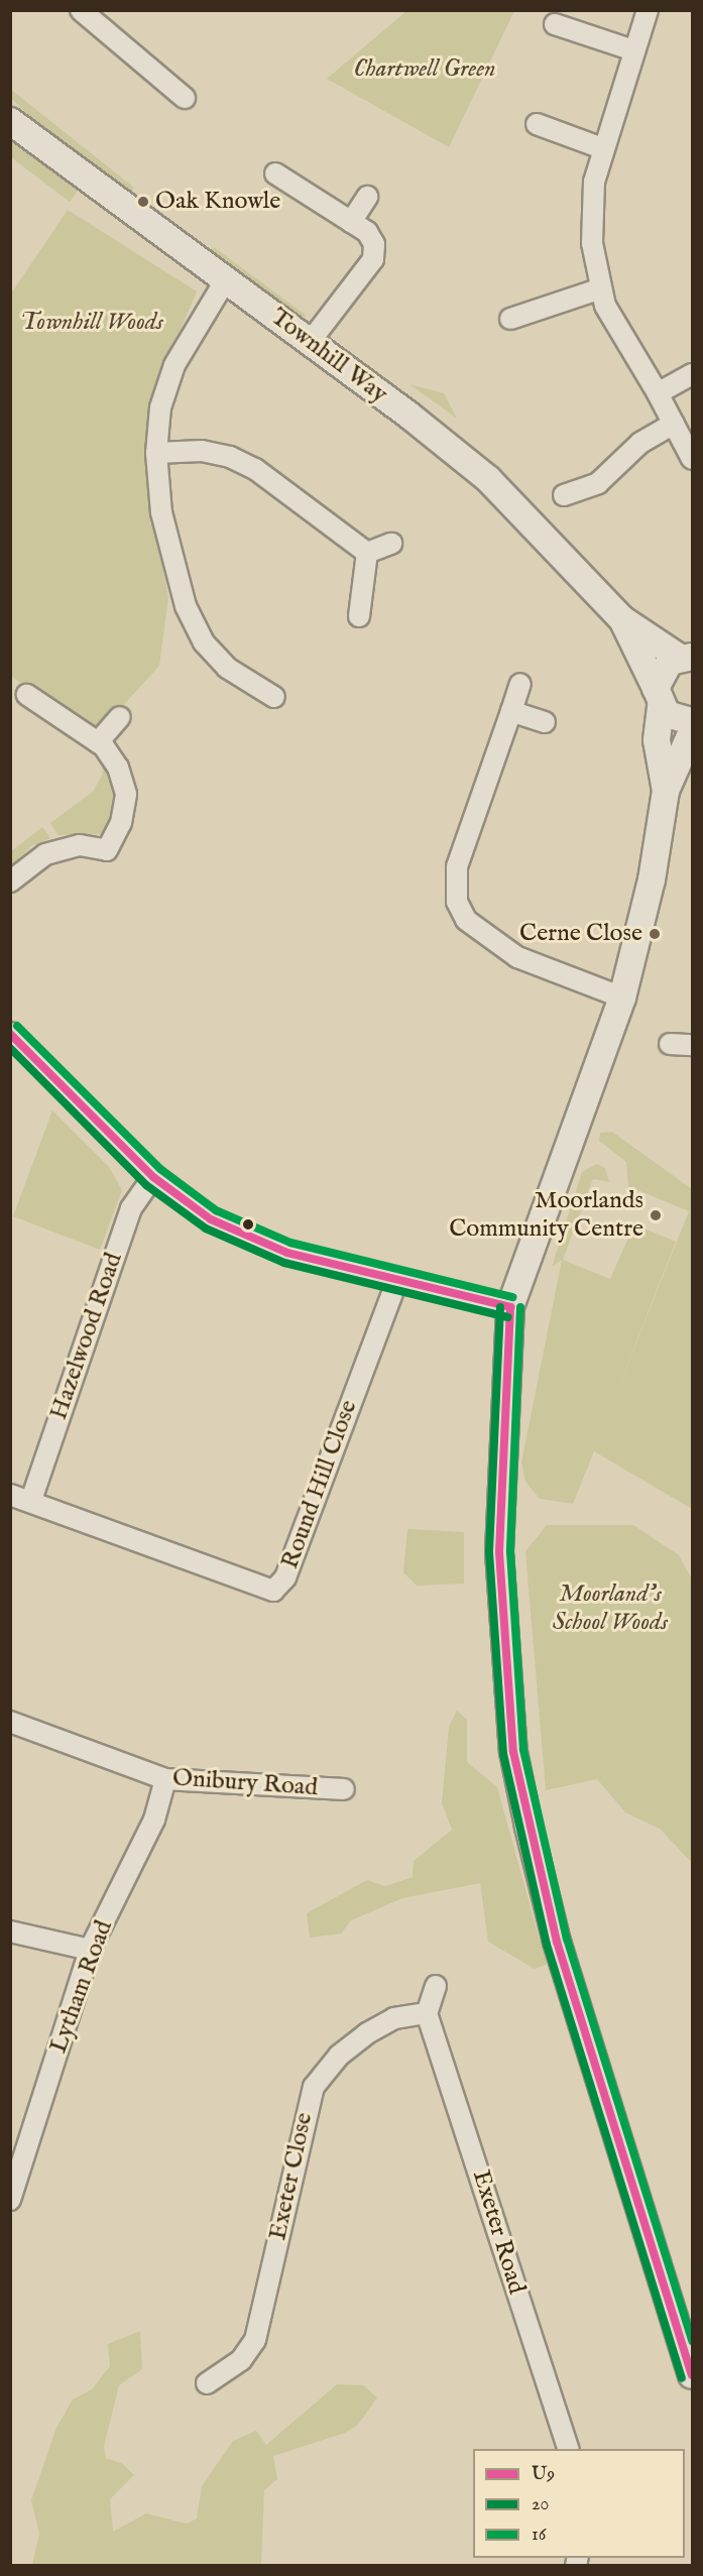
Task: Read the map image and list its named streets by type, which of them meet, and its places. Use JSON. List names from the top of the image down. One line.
{"streets":{"street":["Townhill Way","Hazelwood Road","Round Hill Close","Onibury Road","Lytham Road","Exeter Close","Exeter Road"]},"crossings":[["Hazelwood Road","Round Hill Close"],["Onibury Road","Lytham Road"],["Exeter Close","Exeter Road"]],"parks":["Chartwell Green","Townhill Woods","Moorland's School Woods"],"places":["Oak Knowle","Cerne Close","Moorlands Community Centre"],"lines":["transit line 16","transit line U9","transit line 20"],"legend":["U9","20","16"]}
